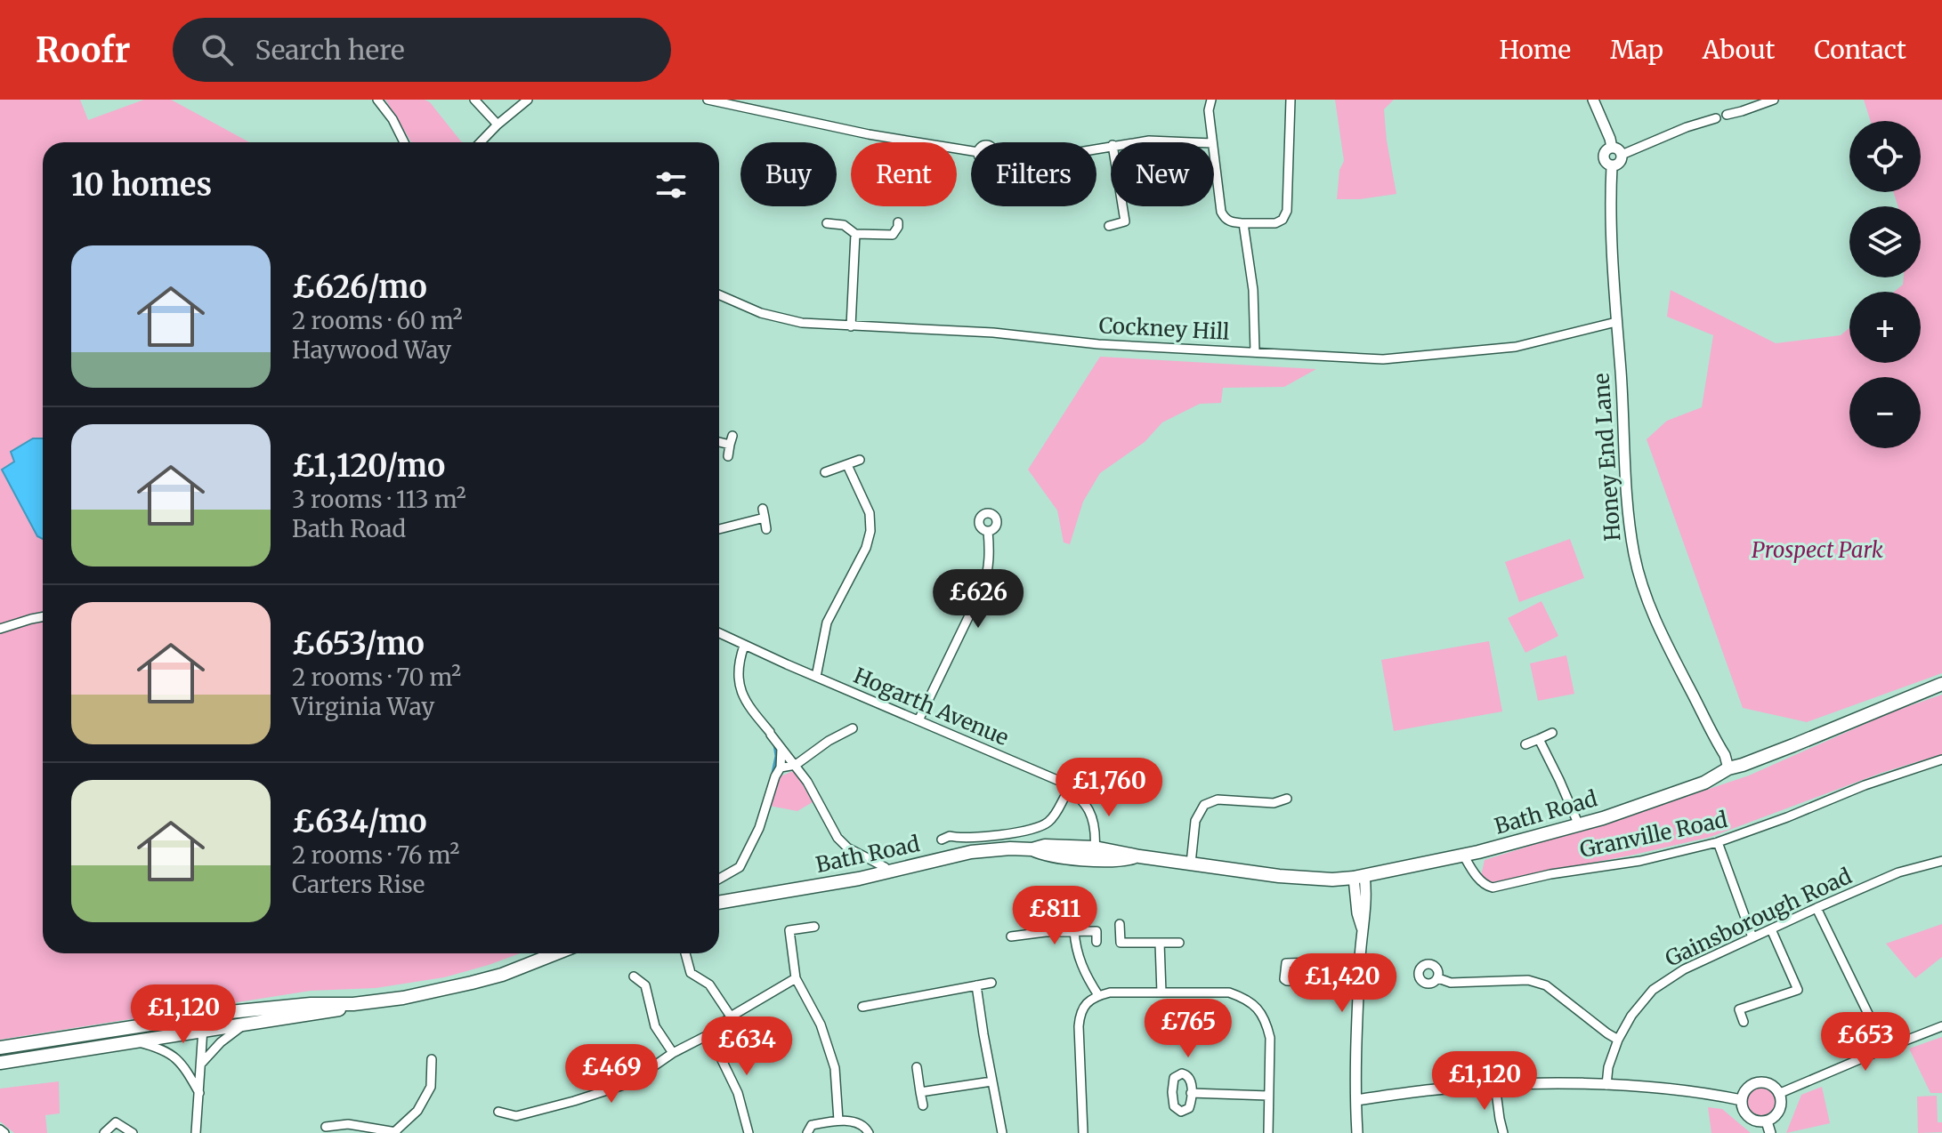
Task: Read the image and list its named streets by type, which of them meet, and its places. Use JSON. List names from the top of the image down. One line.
{"streets":{"main road":["Bath Road"],"street":["Cockney Hill","Honey End Lane","Hogarth Avenue","Granville Road","Gainsborough Road"]},"crossings":[["Cockney Hill","Honey End Lane"],["Honey End Lane","Bath Road"],["Hogarth Avenue","Bath Road"],["Bath Road","Granville Road"]],"parks":["Prospect Park"],"page":{"header":"Roofr","search":"Search here","nav":["Home","Map","About","Contact"],"map_buttons":["+","−"],"chip":["Buy","Rent","Filters","New"],"heading":"10 homes","list":[{"name":"£626/mo","note":"2 rooms · 60 m² · Haywood Way"},{"name":"£1,120/mo","note":"3 rooms · 113 m² · Bath Road"},{"name":"£653/mo","note":"2 rooms · 70 m² · Virginia Way"},{"name":"£634/mo","note":"2 rooms · 76 m² · Carters Rise"}],"price":["£626","£1,760","£811","£1,420","£1,120","£765","£653","£634","£469","£1,120"]}}
